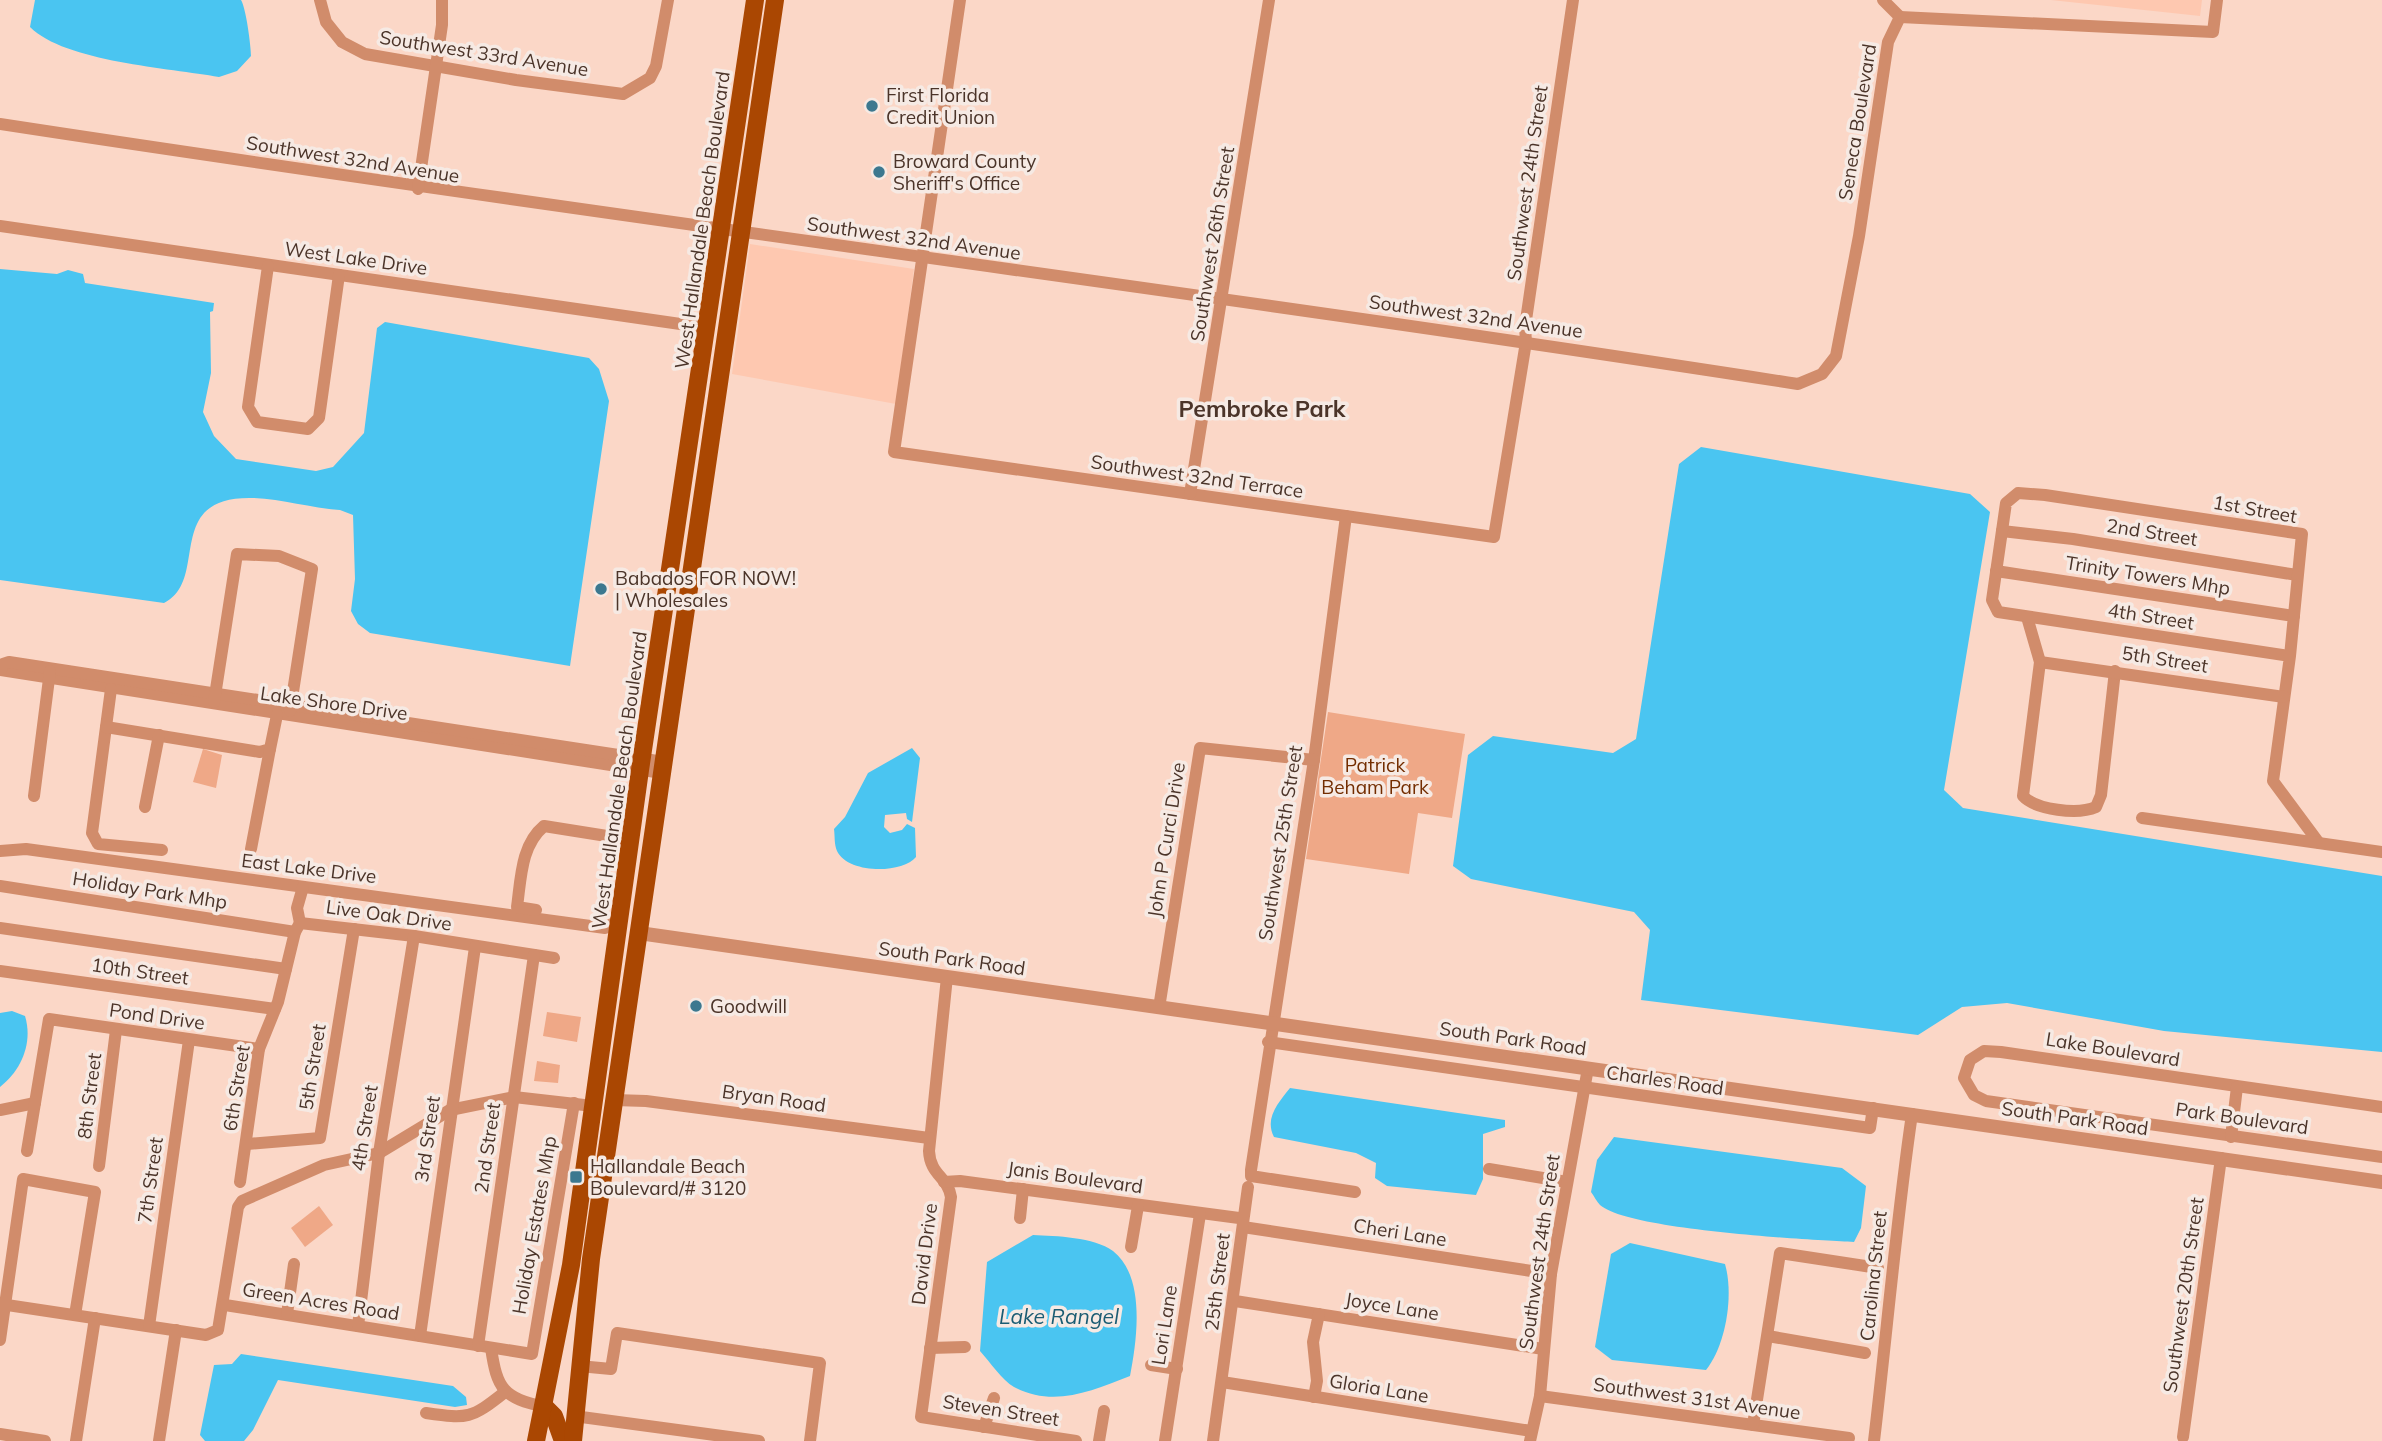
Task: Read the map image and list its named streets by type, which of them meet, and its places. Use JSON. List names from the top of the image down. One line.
{"streets":{"main road":["West Hallandale Beach Boulevard"],"street":["Southwest 33rd Avenue","Seneca Boulevard","Southwest 32nd Avenue","Southwest 24th Street","Southwest 26th Street","West Lake Drive","Southwest 32nd Terrace","1st Street","2nd Street","Trinity Towers Mhp","4th Street","5th Street","Lake Shore Drive","John P Curci Drive","Southwest 25th Street","East Lake Drive","Holiday Park Mhp","Live Oak Drive","South Park Road","10th Street","Pond Drive","Lake Boulevard","Charles Road","6th Street","8th Street","Bryan Road","Park Boulevard","3rd Street","Janis Boulevard","7th Street","Holiday Estates Mhp","Cheri Lane","David Drive","Carolina Street","25th Street","Southwest 20th Street","Green Acres Road","Joyce Lane","Lori Lane","Gloria Lane","Southwest 31st Avenue","Steven Street"]},"crossings":[["Seneca Boulevard","Southwest 32nd Avenue"],["Southwest 32nd Avenue","Southwest 24th Street"],["Southwest 32nd Avenue","West Hallandale Beach Boulevard"],["Southwest 32nd Avenue","Southwest 26th Street"],["Southwest 32nd Avenue","Southwest 32nd Terrace"],["Southwest 24th Street","Southwest 32nd Terrace"],["Southwest 24th Street","South Park Road"],["Southwest 24th Street","Charles Road"],["Southwest 24th Street","Cheri Lane"],["Southwest 24th Street","Joyce Lane"],["Southwest 24th Street","Gloria Lane"],["Southwest 24th Street","Southwest 31st Avenue"],["West Hallandale Beach Boulevard","West Lake Drive"],["West Hallandale Beach Boulevard","Lake Shore Drive"],["West Hallandale Beach Boulevard","East Lake Drive"],["West Hallandale Beach Boulevard","South Park Road"],["West Hallandale Beach Boulevard","Bryan Road"],["Southwest 26th Street","Southwest 32nd Terrace"],["Southwest 32nd Terrace","Southwest 25th Street"],["1st Street","2nd Street"],["1st Street","Trinity Towers Mhp"],["1st Street","4th Street"],["1st Street","5th Street"],["2nd Street","Live Oak Drive"],["2nd Street","Green Acres Road"],["4th Street","Live Oak Drive"],["4th Street","Green Acres Road"],["5th Street","Live Oak Drive"],["5th Street","6th Street"],["John P Curci Drive","Southwest 25th Street"],["John P Curci Drive","South Park Road"],["Southwest 25th Street","South Park Road"],["Southwest 25th Street","Charles Road"],["Southwest 25th Street","25th Street"],["Holiday Park Mhp","Live Oak Drive"],["Live Oak Drive","3rd Street"],["South Park Road","Charles Road"],["South Park Road","David Drive"],["South Park Road","Carolina Street"],["South Park Road","Southwest 20th Street"],["10th Street","6th Street"],["Pond Drive","6th Street"],["Pond Drive","8th Street"],["Pond Drive","7th Street"],["Lake Boulevard","Park Boulevard"],["Bryan Road","David Drive"],["3rd Street","Green Acres Road"],["Janis Boulevard","Cheri Lane"],["Janis Boulevard","David Drive"],["Janis Boulevard","Lori Lane"],["7th Street","Green Acres Road"],["Holiday Estates Mhp","Green Acres Road"],["Cheri Lane","25th Street"],["Cheri Lane","Lori Lane"],["David Drive","Steven Street"],["25th Street","Joyce Lane"],["25th Street","Gloria Lane"]],"districts":["Pembroke Park"],"water":["Lake Rangel"],"parks":["Patrick Beham Park"],"places":{"other":["First Florida Credit Union","Broward County Sheriff's Office","Babados FOR NOW! | Wholesales","Goodwill"],"transit":["Hallandale Beach Boulevard/# 3120"]}}
